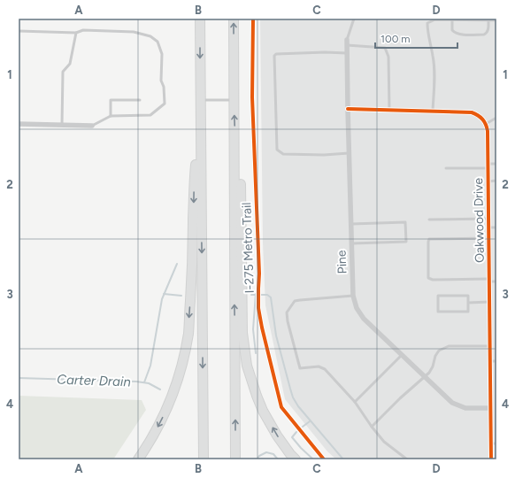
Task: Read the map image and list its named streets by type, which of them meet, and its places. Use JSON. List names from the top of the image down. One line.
{"streets":{"street":["Oakwood Drive","Pine"],"cycle path":["I-275 Metro Trail"]},"crossings":[["Oakwood Drive","Pine"]],"water":["Carter Drain"],"scale_bar":"100 m","grid":{"columns":["A","B","C","D"],"rows":["1","2","3","4"]}}
